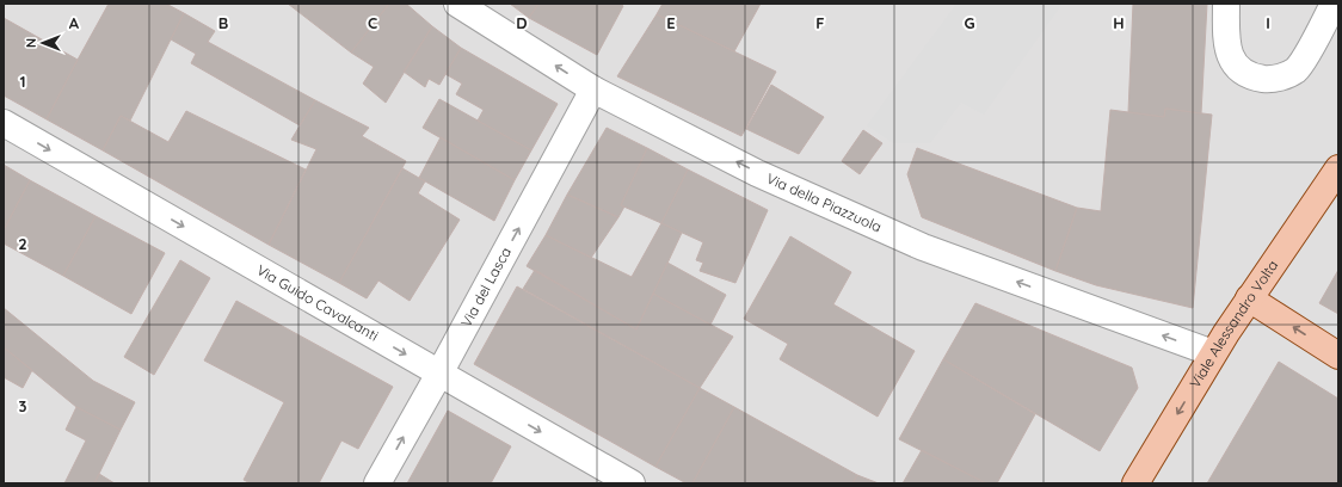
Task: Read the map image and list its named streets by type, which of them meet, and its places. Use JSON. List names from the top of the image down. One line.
{"streets":{"main road":["Viale Alessandro Volta"],"street":["Via della Piazzuola","Via del Lasca","Via Guido Cavalcanti"]},"crossings":[["Via della Piazzuola","Via del Lasca"],["Via della Piazzuola","Viale Alessandro Volta"],["Via del Lasca","Via Guido Cavalcanti"]],"one_way":["Via della Piazzuola","Via del Lasca","Via Guido Cavalcanti","Viale Alessandro Volta"],"north":"left","grid":{"columns":["A","B","C","D","E","F","G","H","I"],"rows":["1","2","3"]}}
